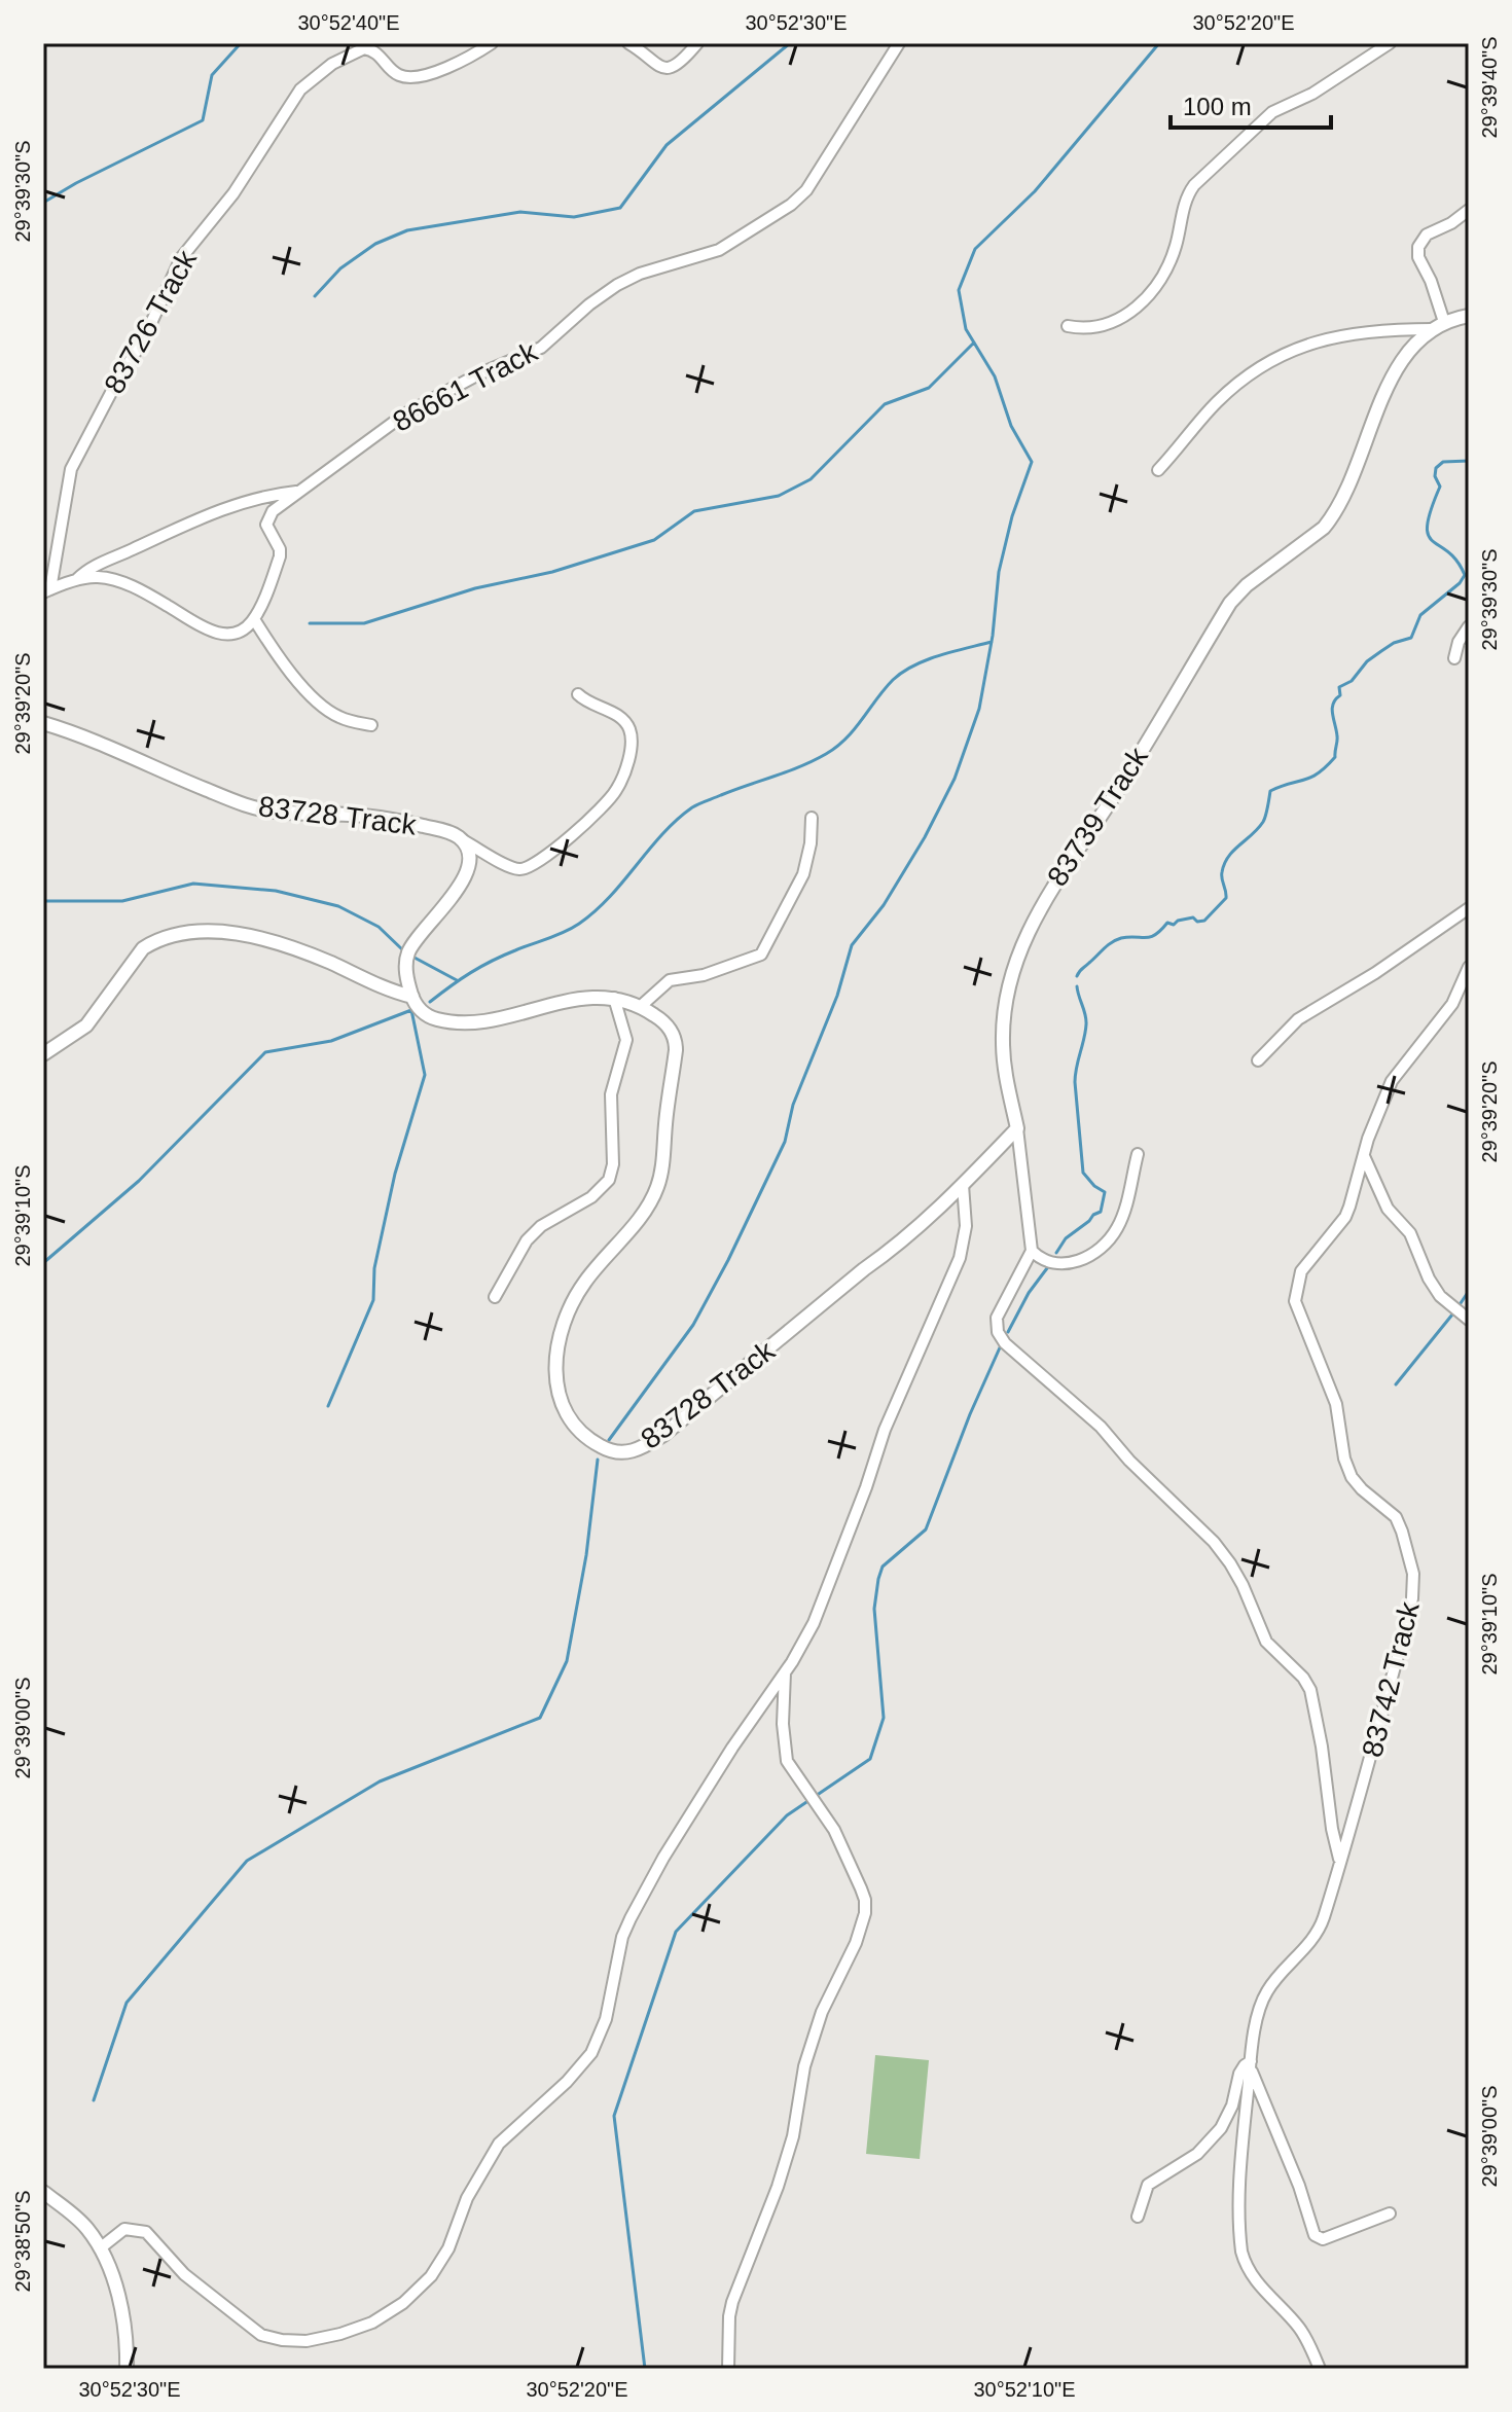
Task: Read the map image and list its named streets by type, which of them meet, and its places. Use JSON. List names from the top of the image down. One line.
{"streets":{"street":["83726 Track","86661 Track","83728 Track","83739 Track","83742 Track"]},"crossings":[["83728 Track","83739 Track"]],"scale_bar":"100 m","coordinates":["30°52'40\"E","30°52'30\"E","30°52'20\"E","29°39'40\"S","29°39'30\"S","29°39'20\"S","29°39'10\"S","29°39'00\"S","29°38'50\"S","30°52'10\"E"]}
